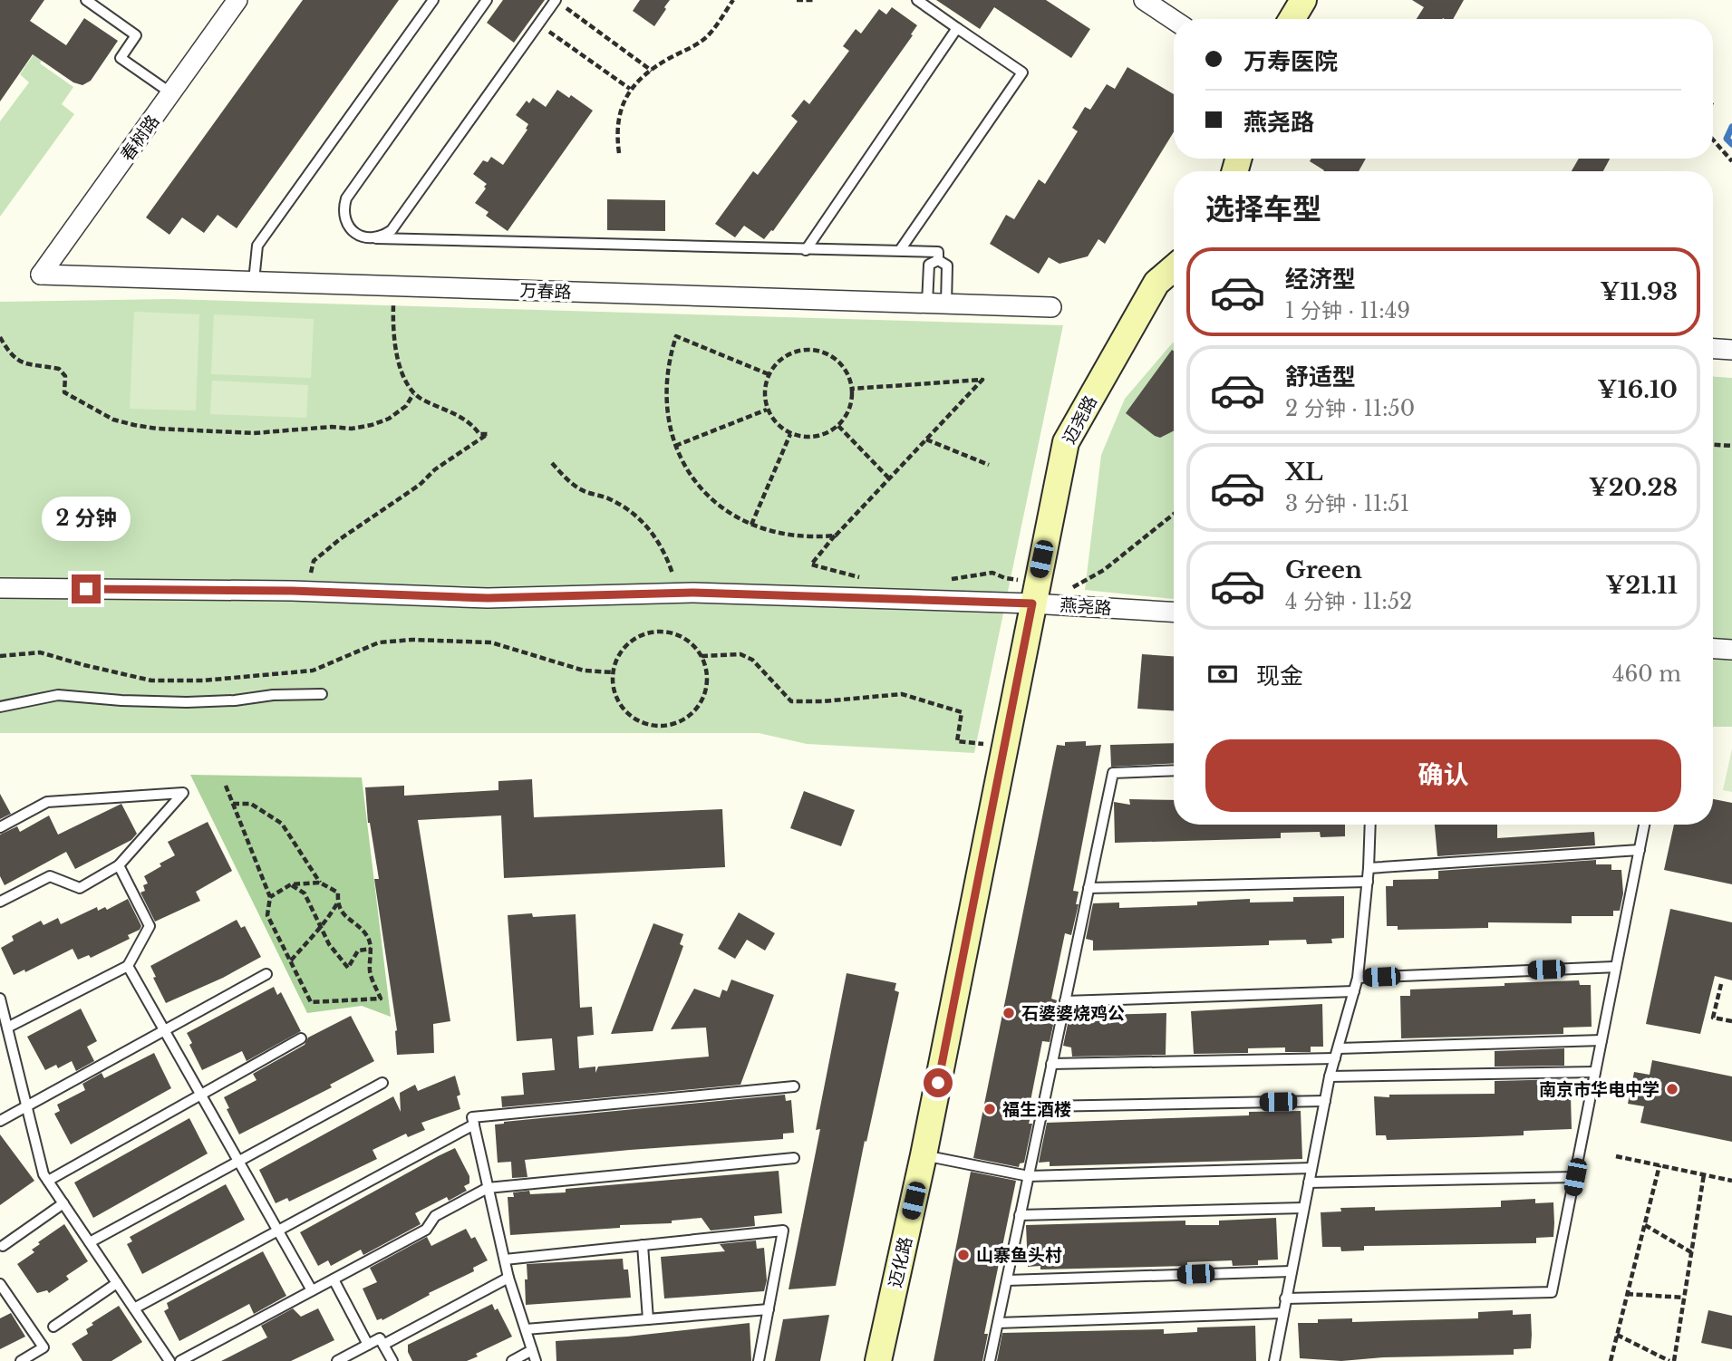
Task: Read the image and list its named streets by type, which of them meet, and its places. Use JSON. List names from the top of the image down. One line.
{"streets":{"street":["春树路","万春路","迈尧路","燕尧路","迈化路"]},"crossings":[["春树路","万春路"],["迈尧路","燕尧路"],["迈尧路","迈化路"],["燕尧路","迈化路"]],"places":["石婆婆烧鸡公","南京市华电中学","福生酒楼","山寨鱼头村"],"page":{"banner":["万寿医院","燕尧路"],"heading":"选择车型","list":[{"name":"经济型","note":"1 分钟 · 11:49","value":"¥11.93"},{"name":"舒适型","note":"2 分钟 · 11:50","value":"¥16.10"},{"name":"XL","note":"3 分钟 · 11:51","value":"¥20.28"},{"name":"Green","note":"4 分钟 · 11:52","value":"¥21.11"}],"bubble":"2 分钟","pay":["现金","460 m"],"buttons":"确认"}}
